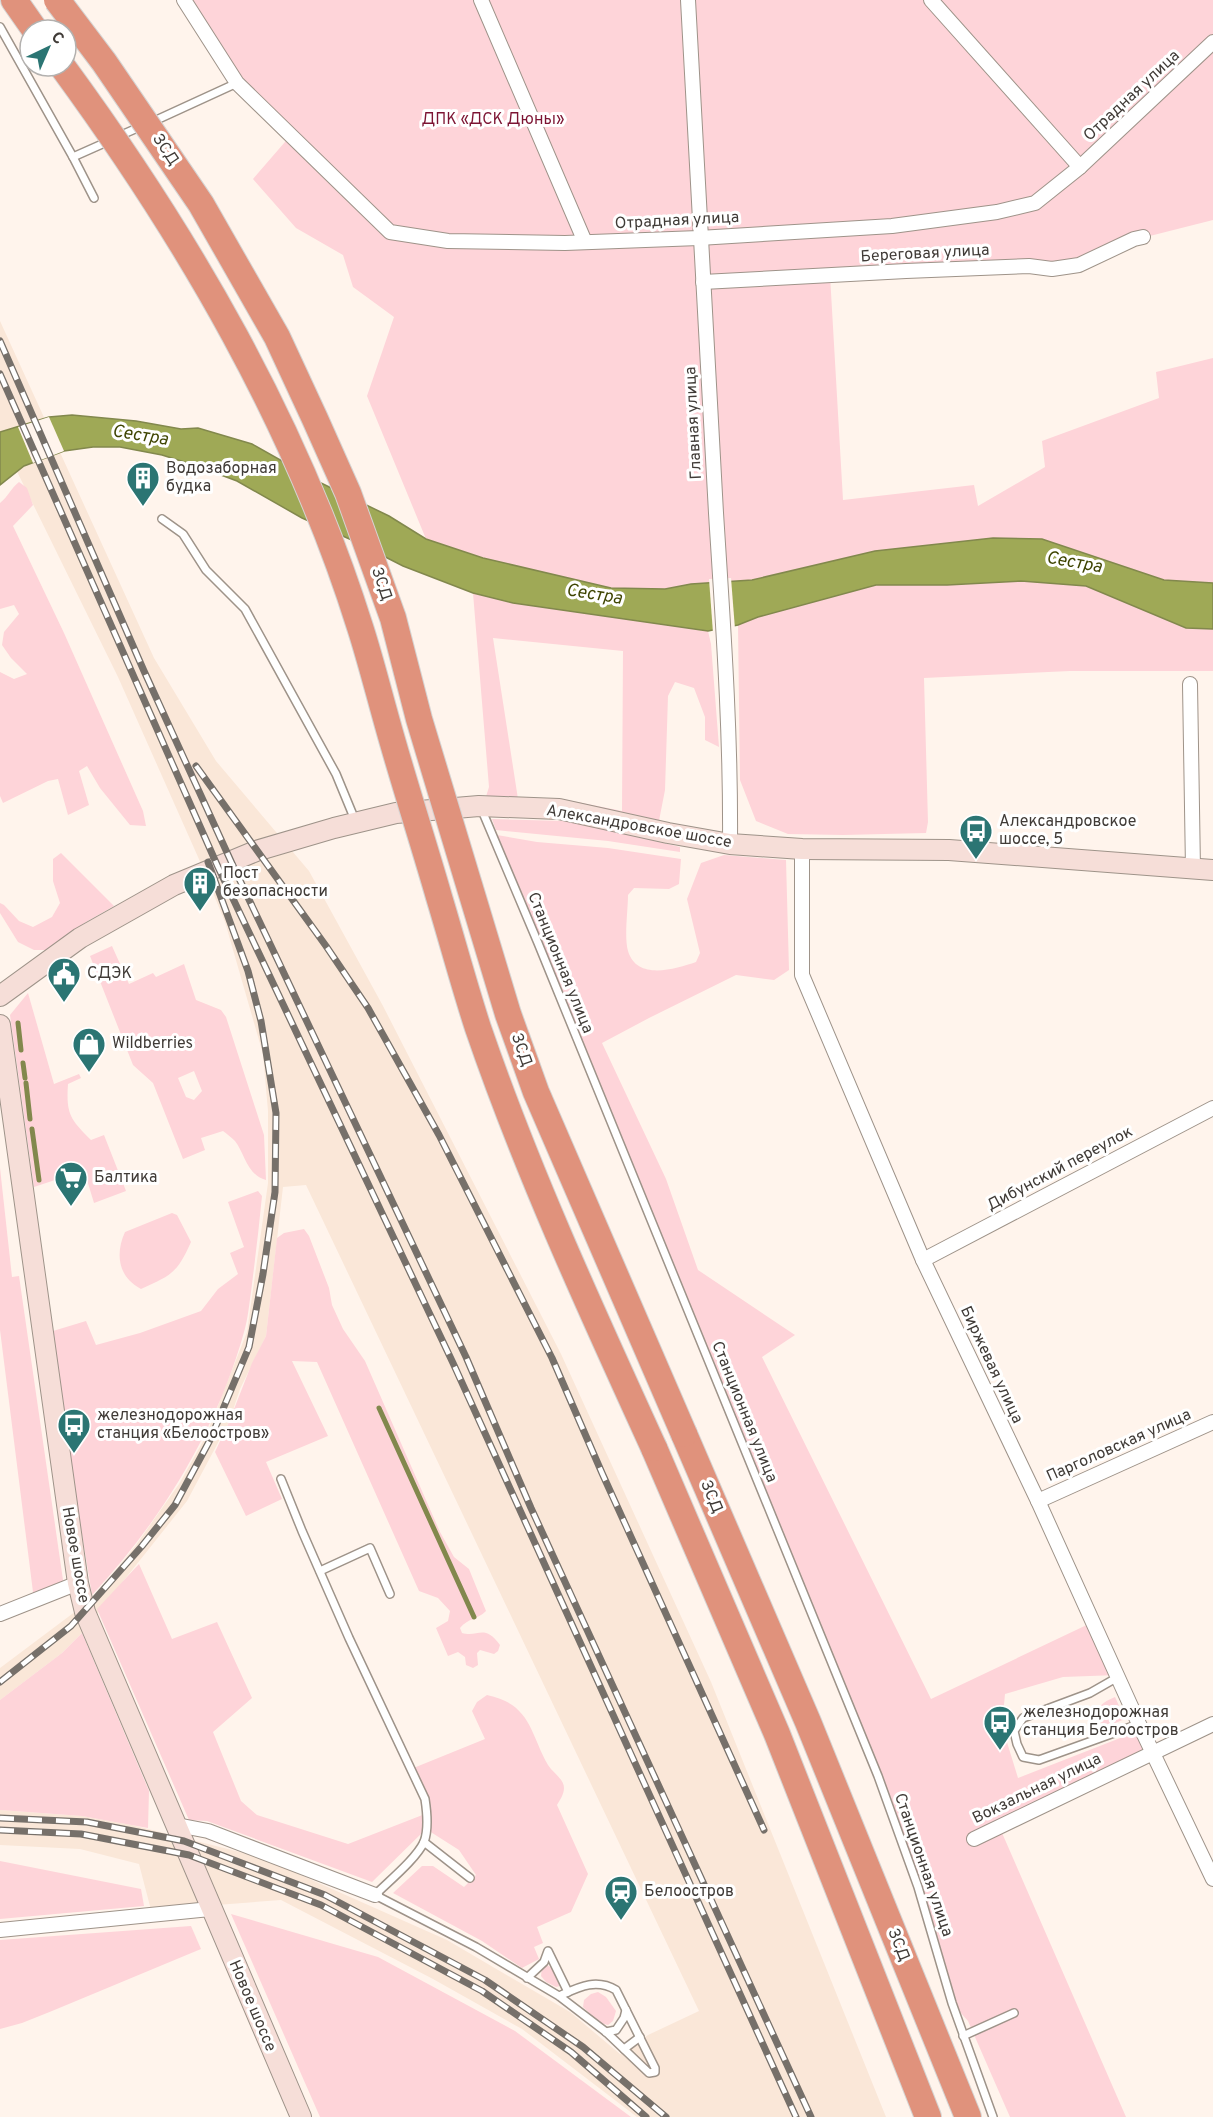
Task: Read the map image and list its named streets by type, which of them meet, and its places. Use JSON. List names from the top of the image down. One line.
{"streets":{"highway":["ЗСД"],"street":["Отрадная улица","Береговая улица","Главная улица","Александровское шоссе","Дибунский переулок","Биржевая улица","Парголовская улица","Новое шоссе","Вокзальная улица"],"lane":["Станционная улица"]},"crossings":[["Отрадная улица","Главная улица"],["Береговая улица","Главная улица"],["Главная улица","Александровское шоссе"],["Александровское шоссе","Станционная улица"],["Александровское шоссе","Биржевая улица"],["Дибунский переулок","Биржевая улица"],["Биржевая улица","Парголовская улица"],["Биржевая улица","Вокзальная улица"]],"water":["Сестра"],"parks":["ДПК «ДСК Дюны»"],"places":{"building":["Водозаборная будка","Пост безопасности"],"bus stop":["Александровское шоссе, 5","железнодорожная станция «Белоостров»","железнодорожная станция Белоостров"],"public building":["СДЭК"],"shop":["Wildberries"],"supermarket":["Балтика"],"station":["Белоостров"]},"north":"top right"}
